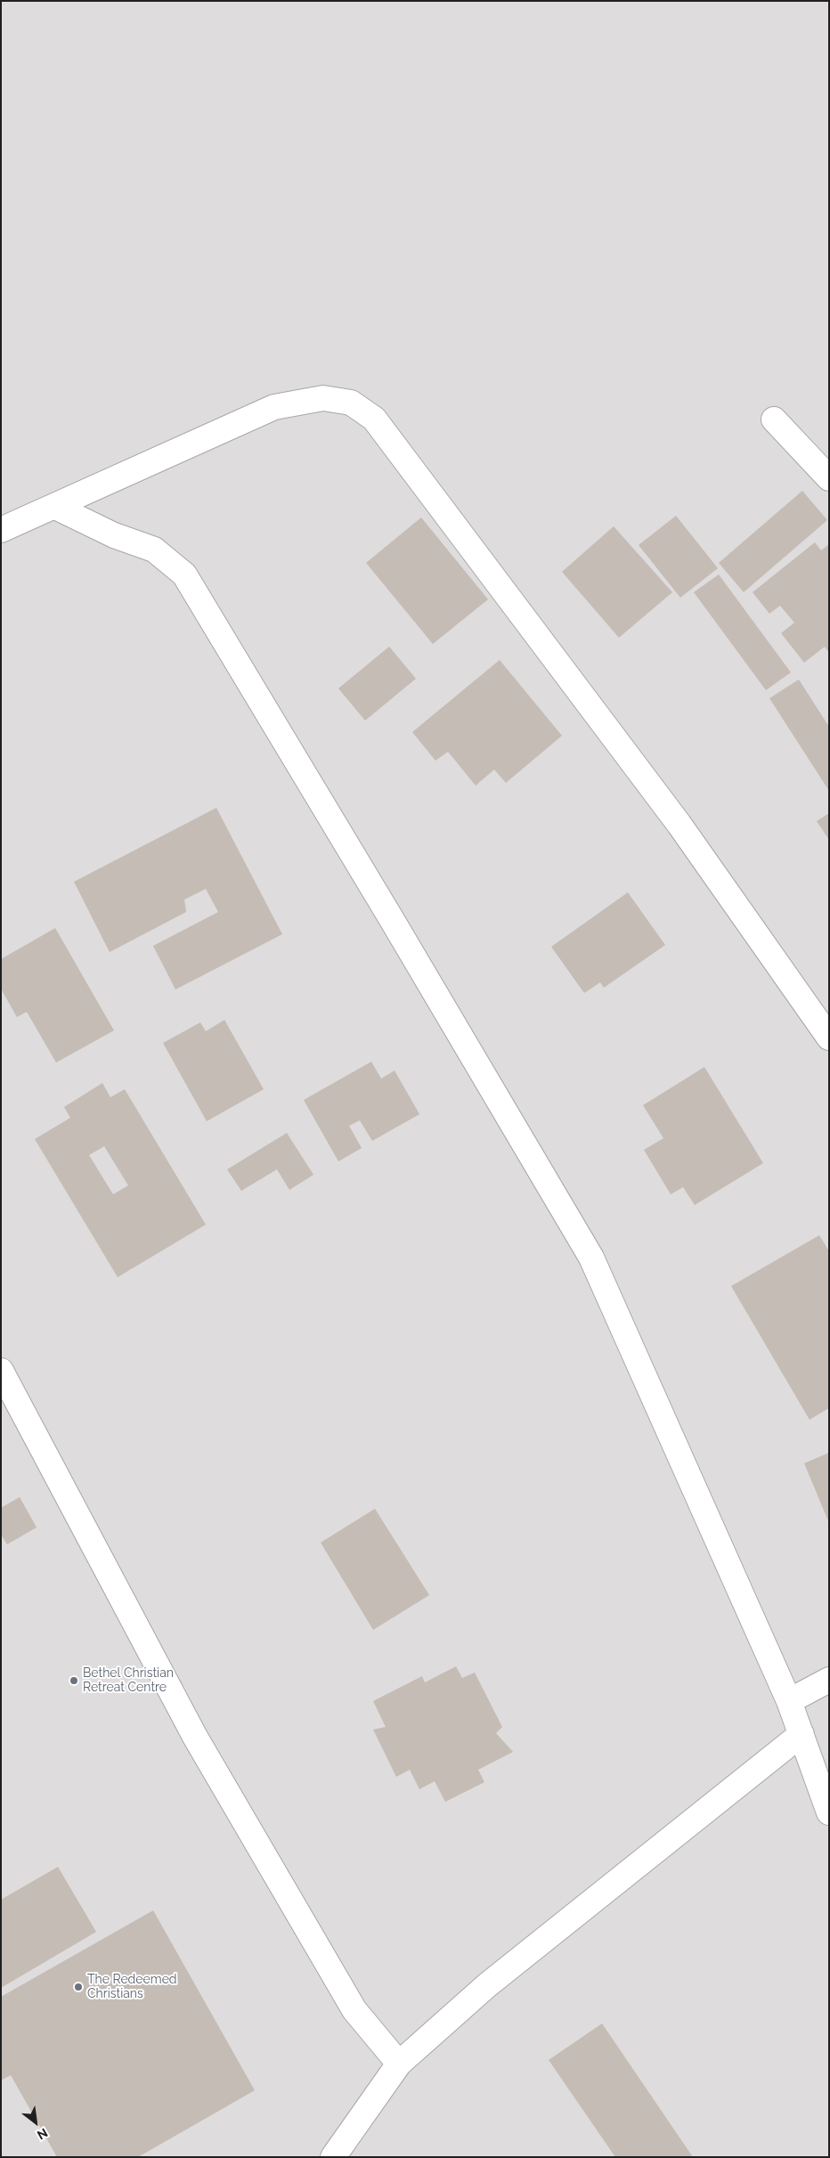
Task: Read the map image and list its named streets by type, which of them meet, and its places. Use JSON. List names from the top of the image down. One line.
{"places":["Bethel Christian Retreat Centre","The Redeemed Christians"],"north":"bottom right"}
